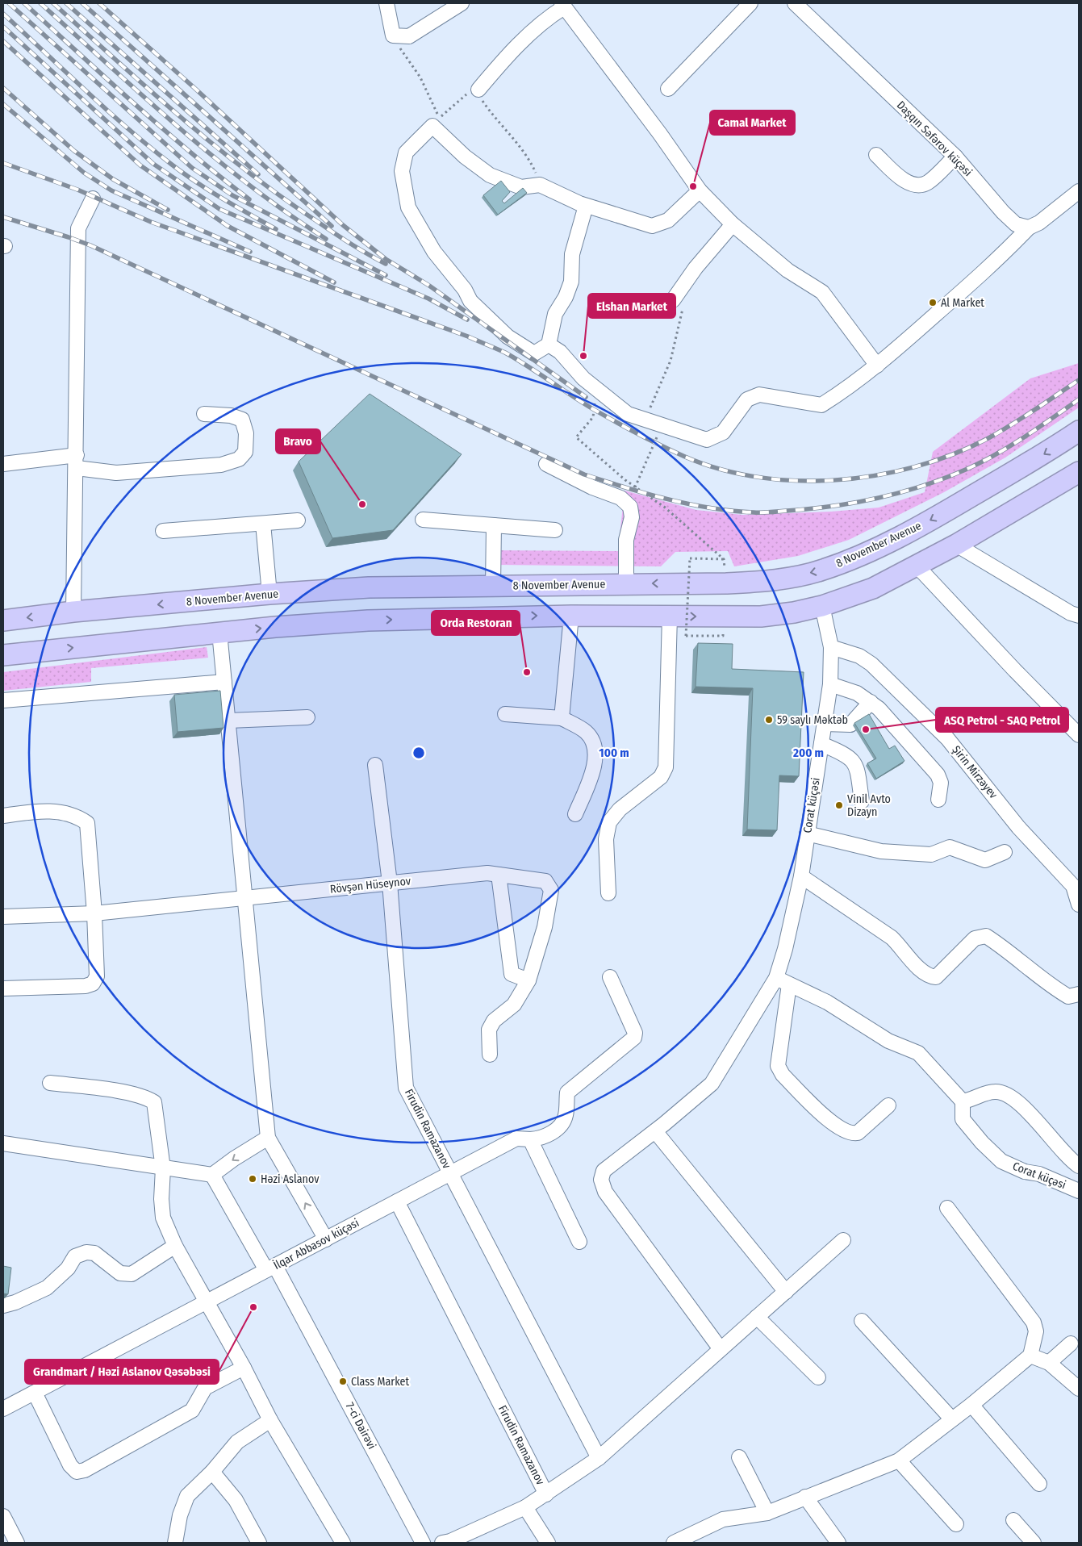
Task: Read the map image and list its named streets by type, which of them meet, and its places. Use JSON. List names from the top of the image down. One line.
{"streets":{"highway":["8 November Avenue"],"street":["Daşqın Səfərov küçəsi","Şirin Mirzəyev","Corat küçəsi","Rövşən Hüseynov","Firudin Ramazanov","İlqar Abbasov küçəsi","7-ci Dairəvi"]},"crossings":[["Şirin Mirzəyev","Corat küçəsi"],["Rövşən Hüseynov","Firudin Ramazanov"],["Firudin Ramazanov","İlqar Abbasov küçəsi"],["İlqar Abbasov küçəsi","7-ci Dairəvi"]],"places":["Camal Market","Al Market","Elshan Market","Bravo","Orda Restoran","59 saylı Məktəb","ASQ Petrol - SAQ Petrol","Vinil Avto Dizayn","Həzi Aslanov","Grandmart / Həzi Aslanov Qəsəbəsi","Class Market"],"rings":["100 m","200 m"]}
